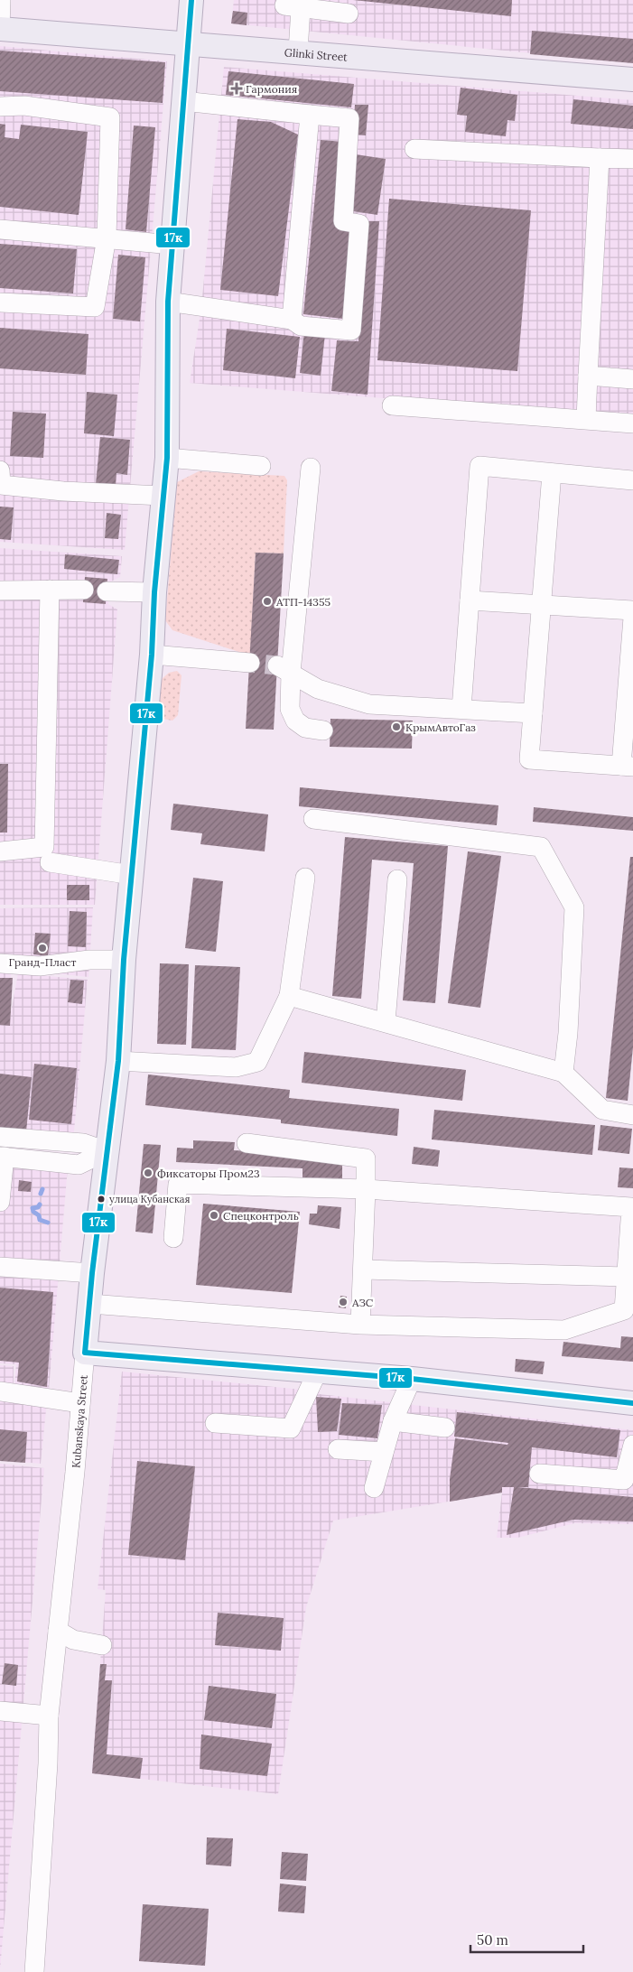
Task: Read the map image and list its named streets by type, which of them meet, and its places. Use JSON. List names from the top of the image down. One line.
{"streets":{"main road":["Glinki Street","Kubanskaya Street"]},"crossings":[["Glinki Street","Kubanskaya Street"]],"places":{"health":["Гармония"],"other":["АТП-14355","КрымАвтоГаз","Гранд-Пласт","Фиксаторы Пром23","улица Кубанская","Спецконтроль","АЗС"]},"lines":["transit line 17к"],"scale_bar":"50 m"}
